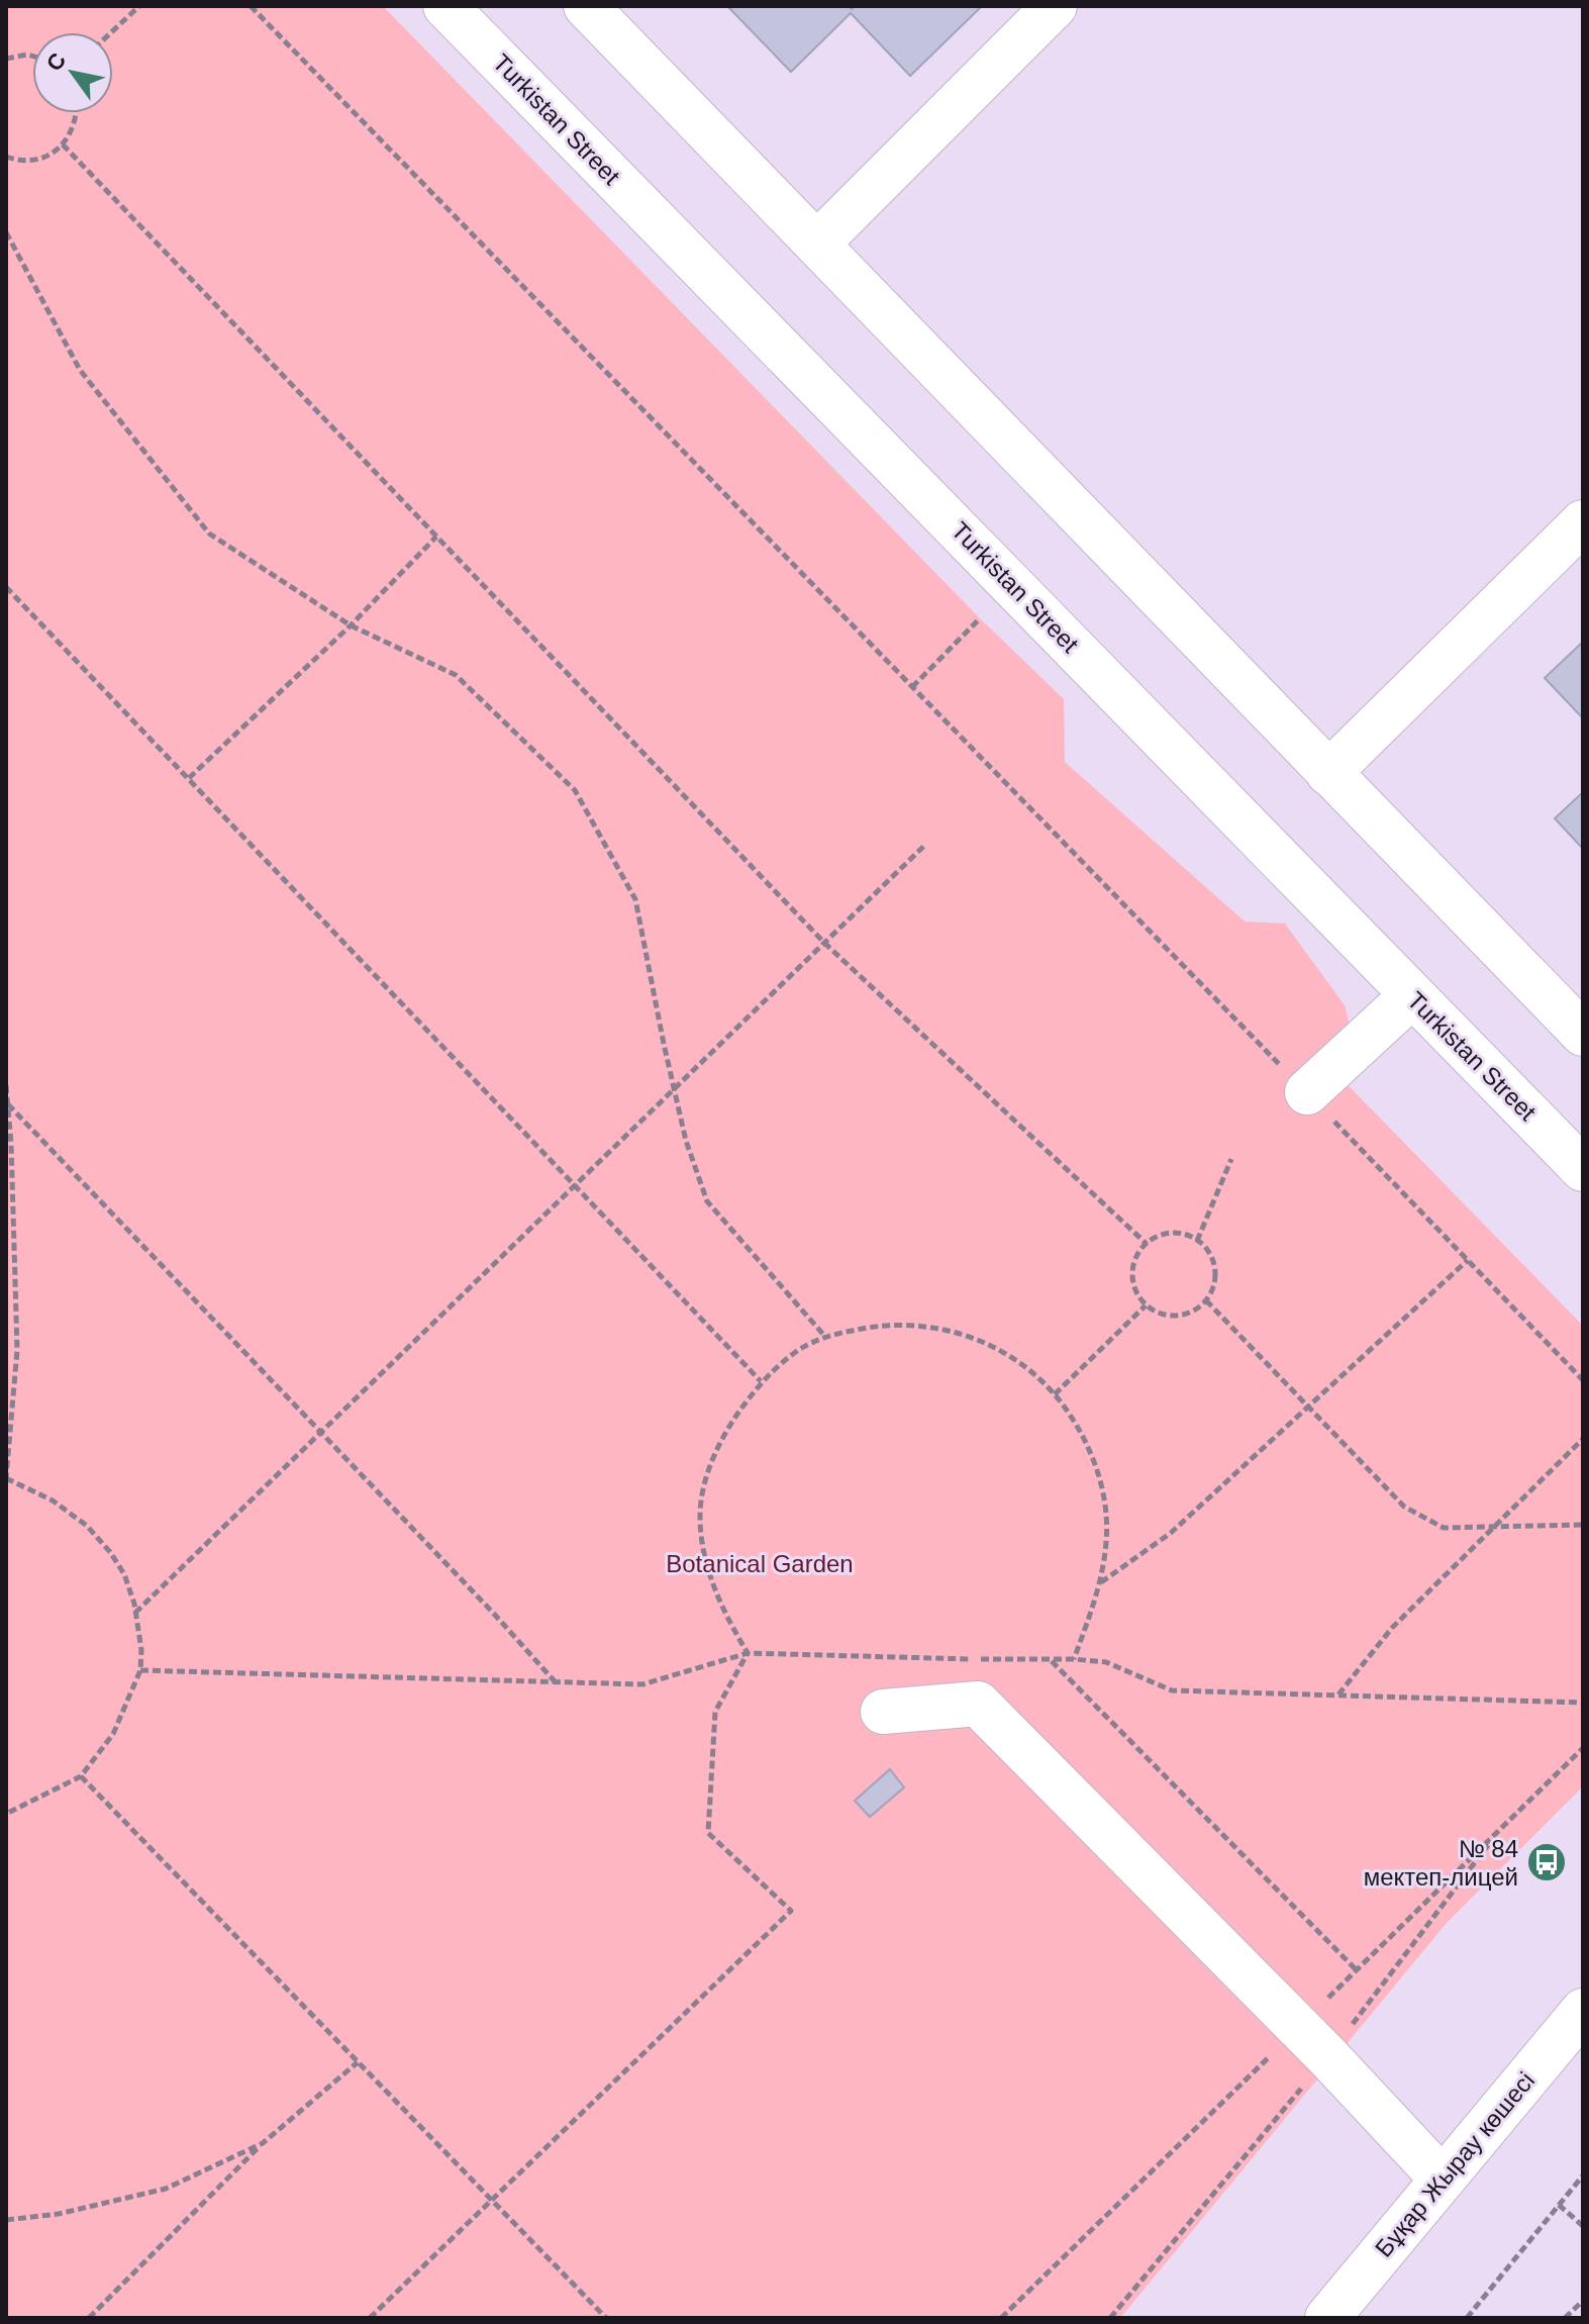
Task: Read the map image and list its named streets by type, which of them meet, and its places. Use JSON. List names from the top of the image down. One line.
{"streets":{"main road":["Turkistan Street","Бұқар Жырау көшесі"]},"parks":["Botanical Garden"],"places":{"bus stop":["№ 84 мектеп-лицей"]},"north":"top left"}
